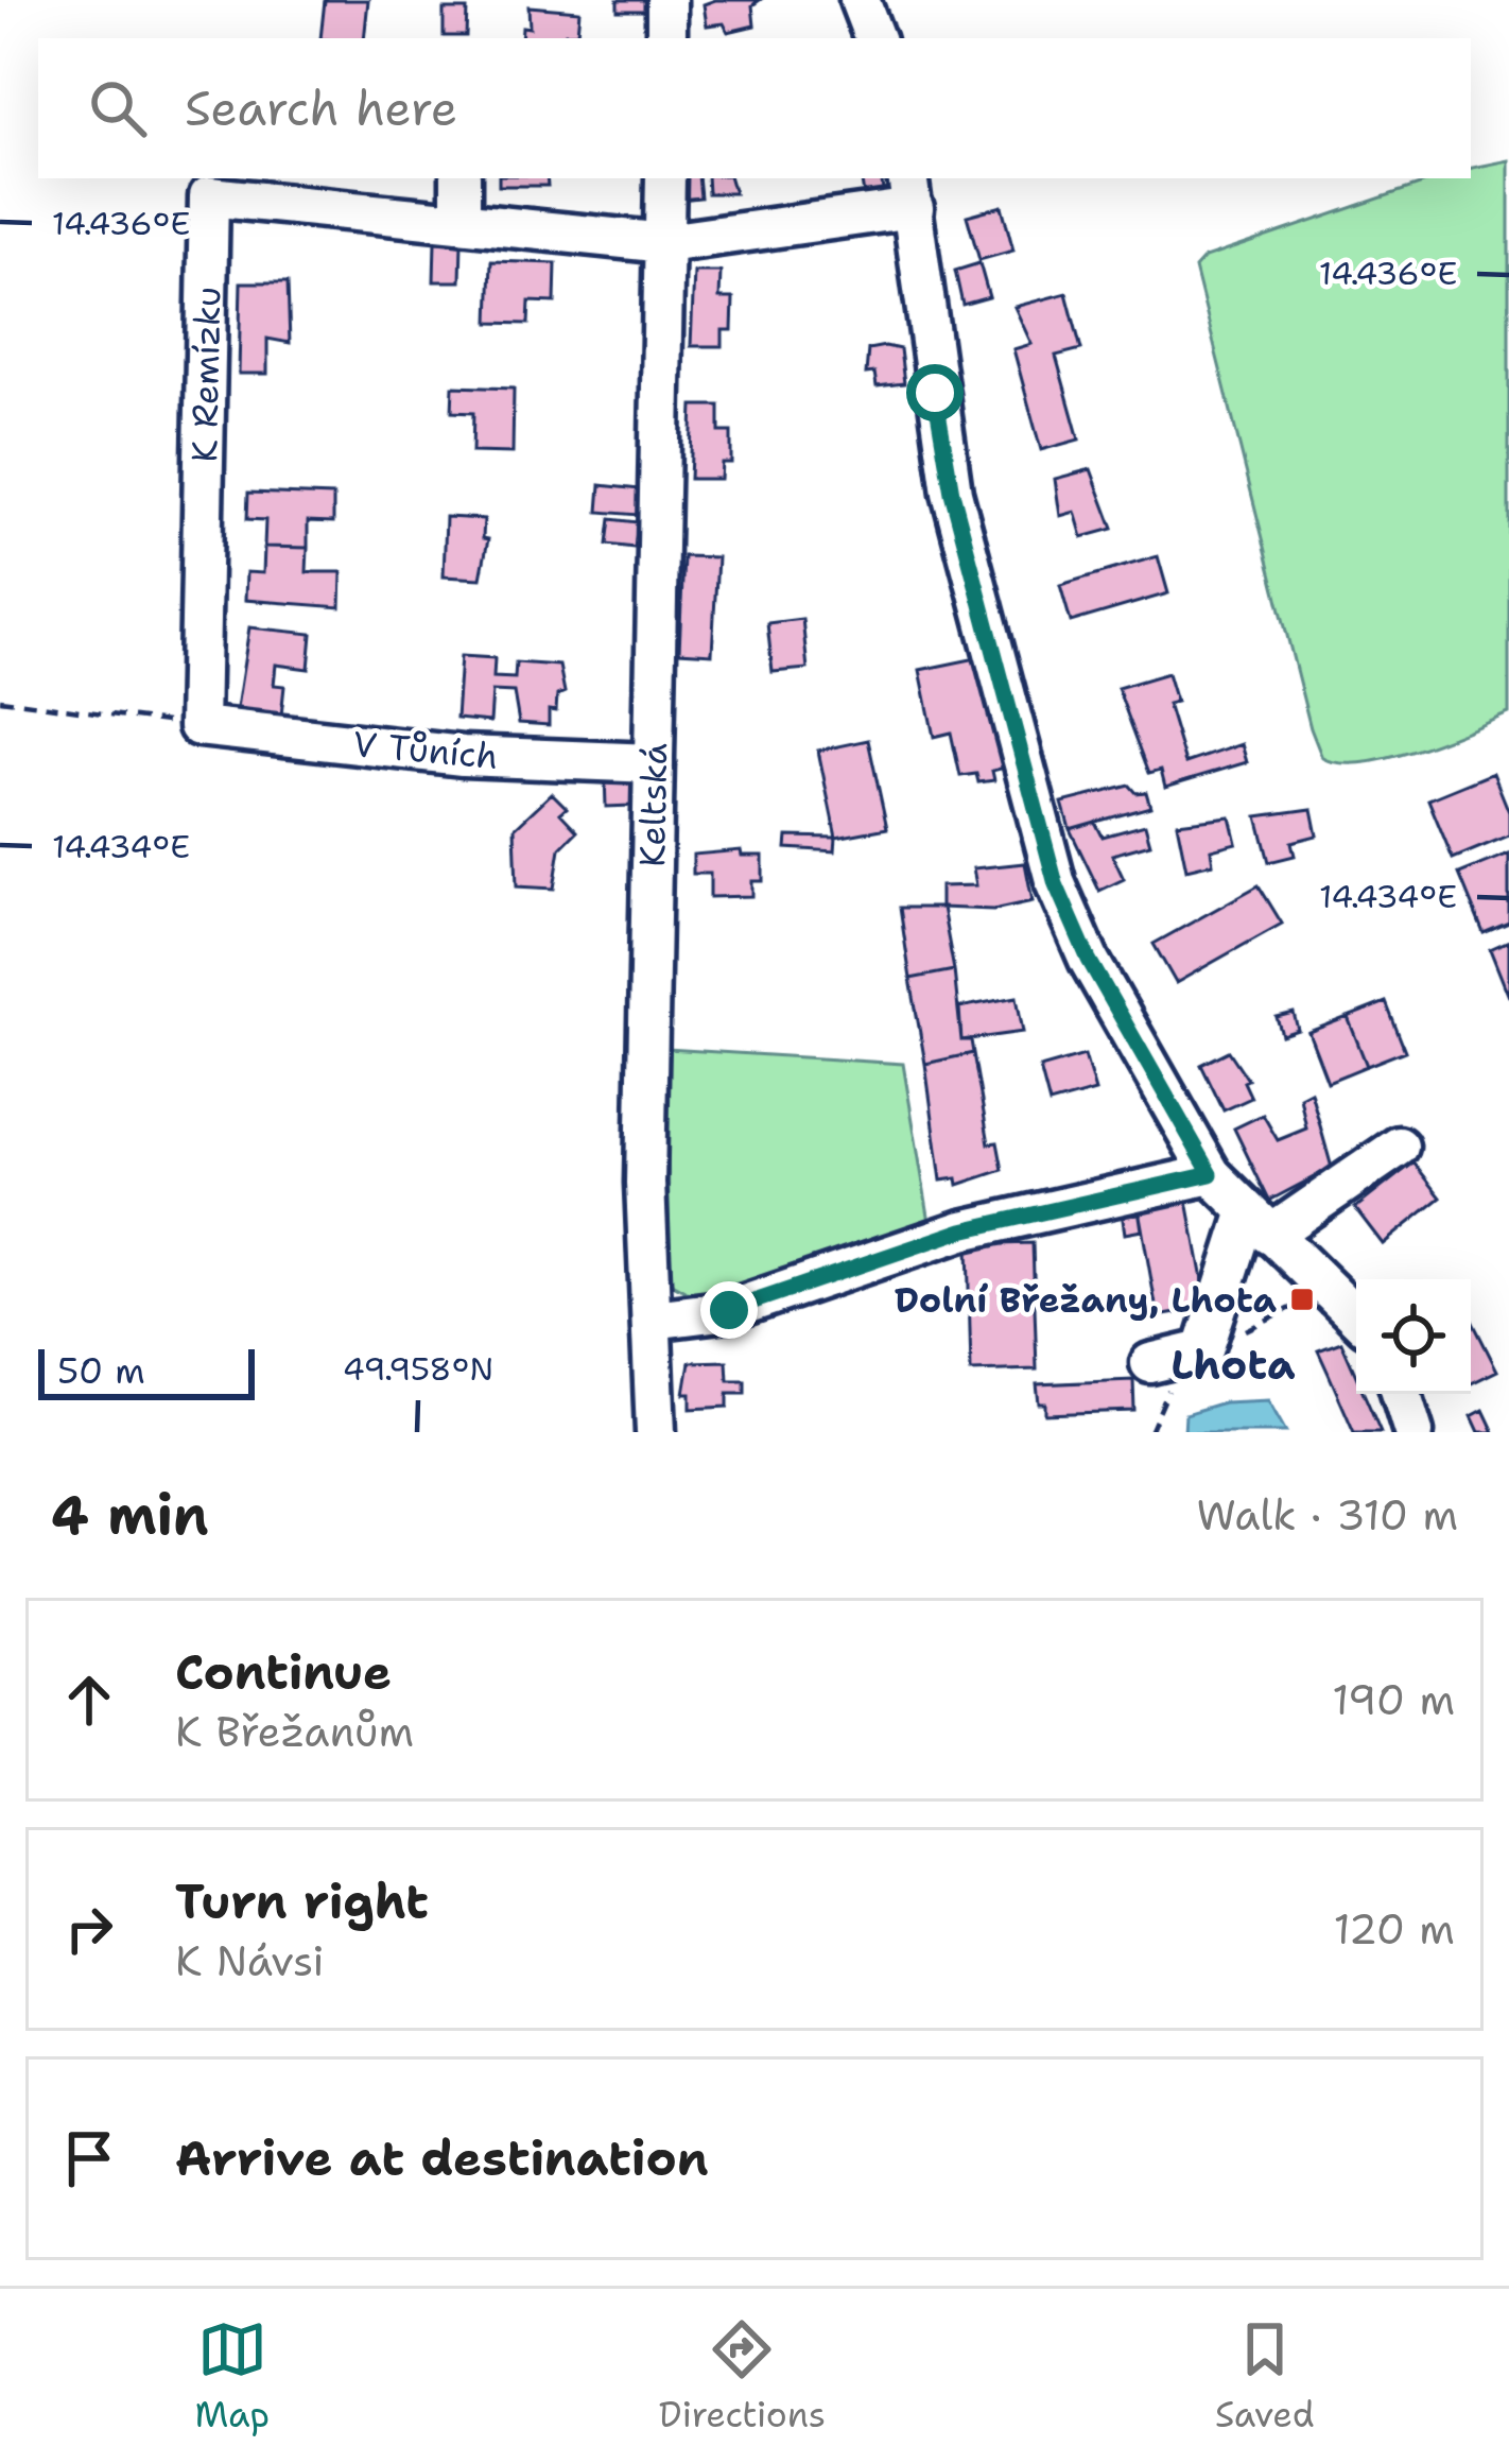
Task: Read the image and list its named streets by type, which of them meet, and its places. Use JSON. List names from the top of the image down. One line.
{"streets":{"street":["K Remízku","V Tůních","Keltská"]},"crossings":[["K Remízku","V Tůních"],["K Remízku","Keltská"],["V Tůních","Keltská"]],"districts":["Lhota"],"places":{"transit":["Dolní Břežany, Lhota"]},"scale_bar":"50 m","page":{"search":"Search here","scale":"50 m","heading":["4 min","Walk · 310 m"],"list":[["Continue","K Břežanům","190 m"],["Turn right","K Návsi","120 m"],"Arrive at destination"],"nav":["Map","Directions","Saved"]},"coordinates":["14.436°E","14.434°E","49.958°N"]}
